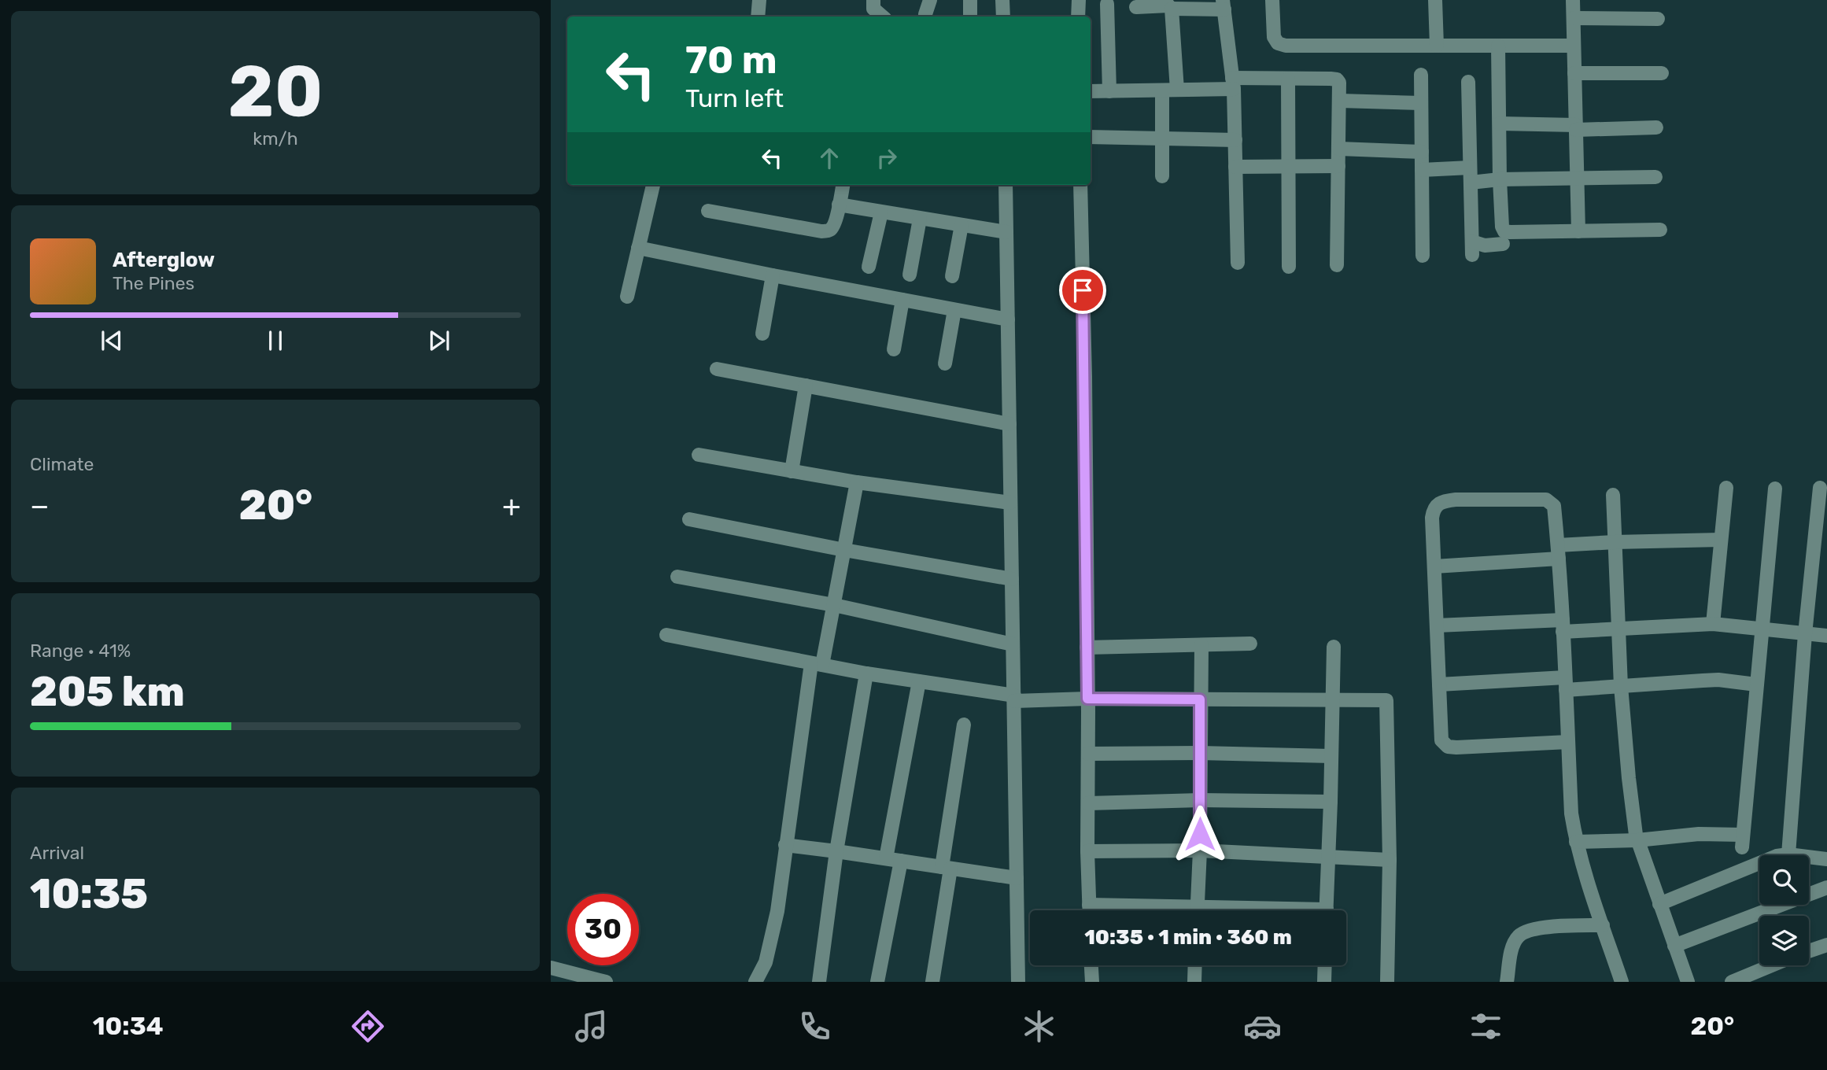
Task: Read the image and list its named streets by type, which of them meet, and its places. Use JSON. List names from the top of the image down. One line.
{"page":{"tile":[["20","km/h"],"Climate",["Range · 41%","205 km"],["Arrival","10:35"]],"turn":["70 m","Turn left"],"song":["Afterglow","The Pines"],"heat":["−","20°","+"],"limit":"30","trip":"10:35 · 1 min · 360 m","tabs":["10:34","20°"]}}
